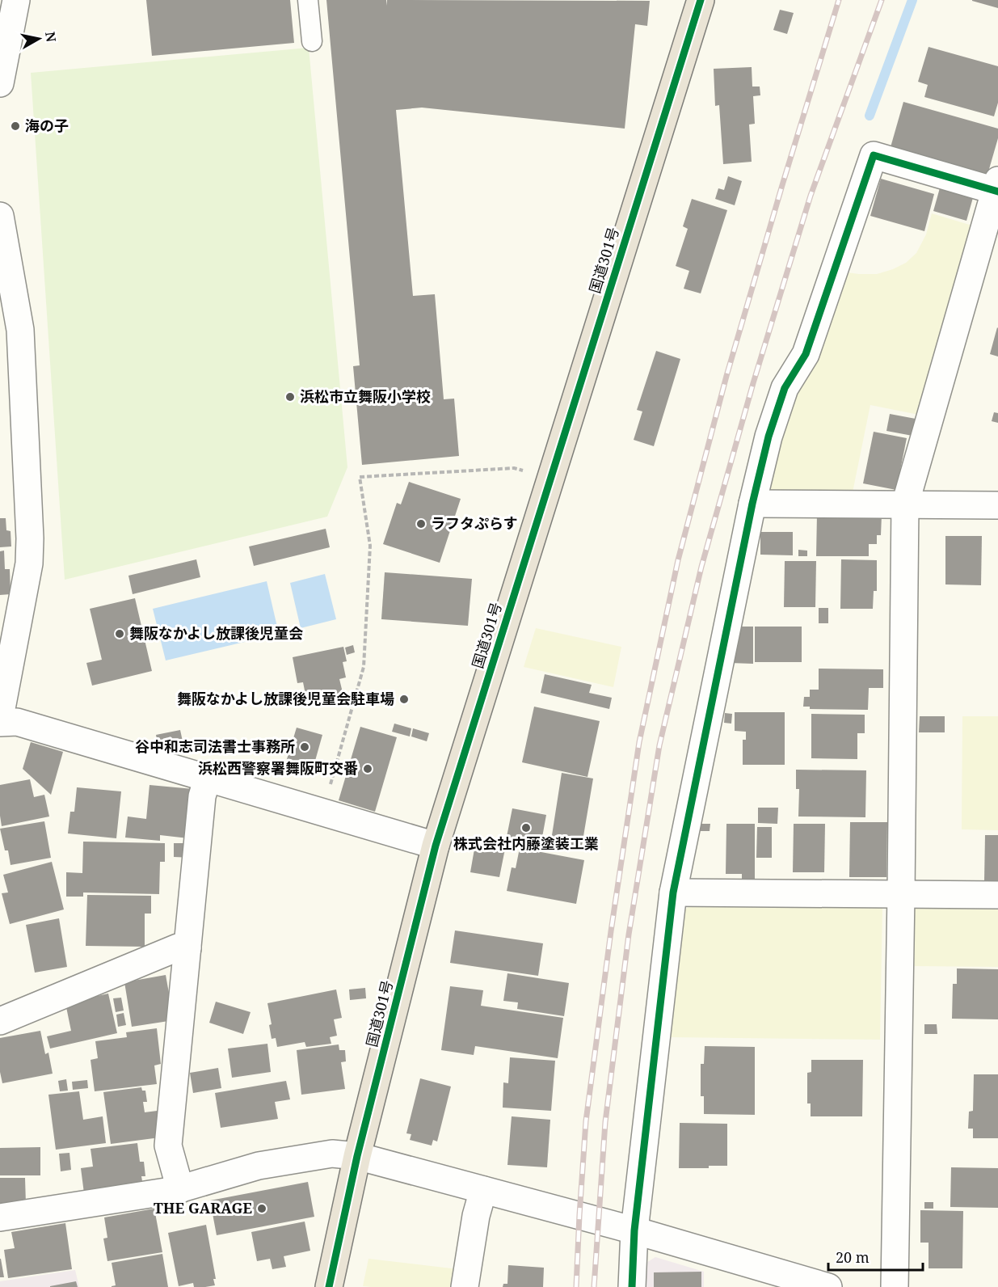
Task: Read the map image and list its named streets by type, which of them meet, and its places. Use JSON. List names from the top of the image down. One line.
{"streets":{"highway":["国道301号"]},"places":["海の子","浜松市立舞阪小学校","ラフタぷらす","舞阪なかよし放課後児童会","舞阪なかよし放課後児童会駐車場","谷中和志司法書士事務所","浜松西警察署舞阪町交番","株式会社内藤塗装工業","THE GARAGE"],"scale_bar":"20 m","north":"right"}
